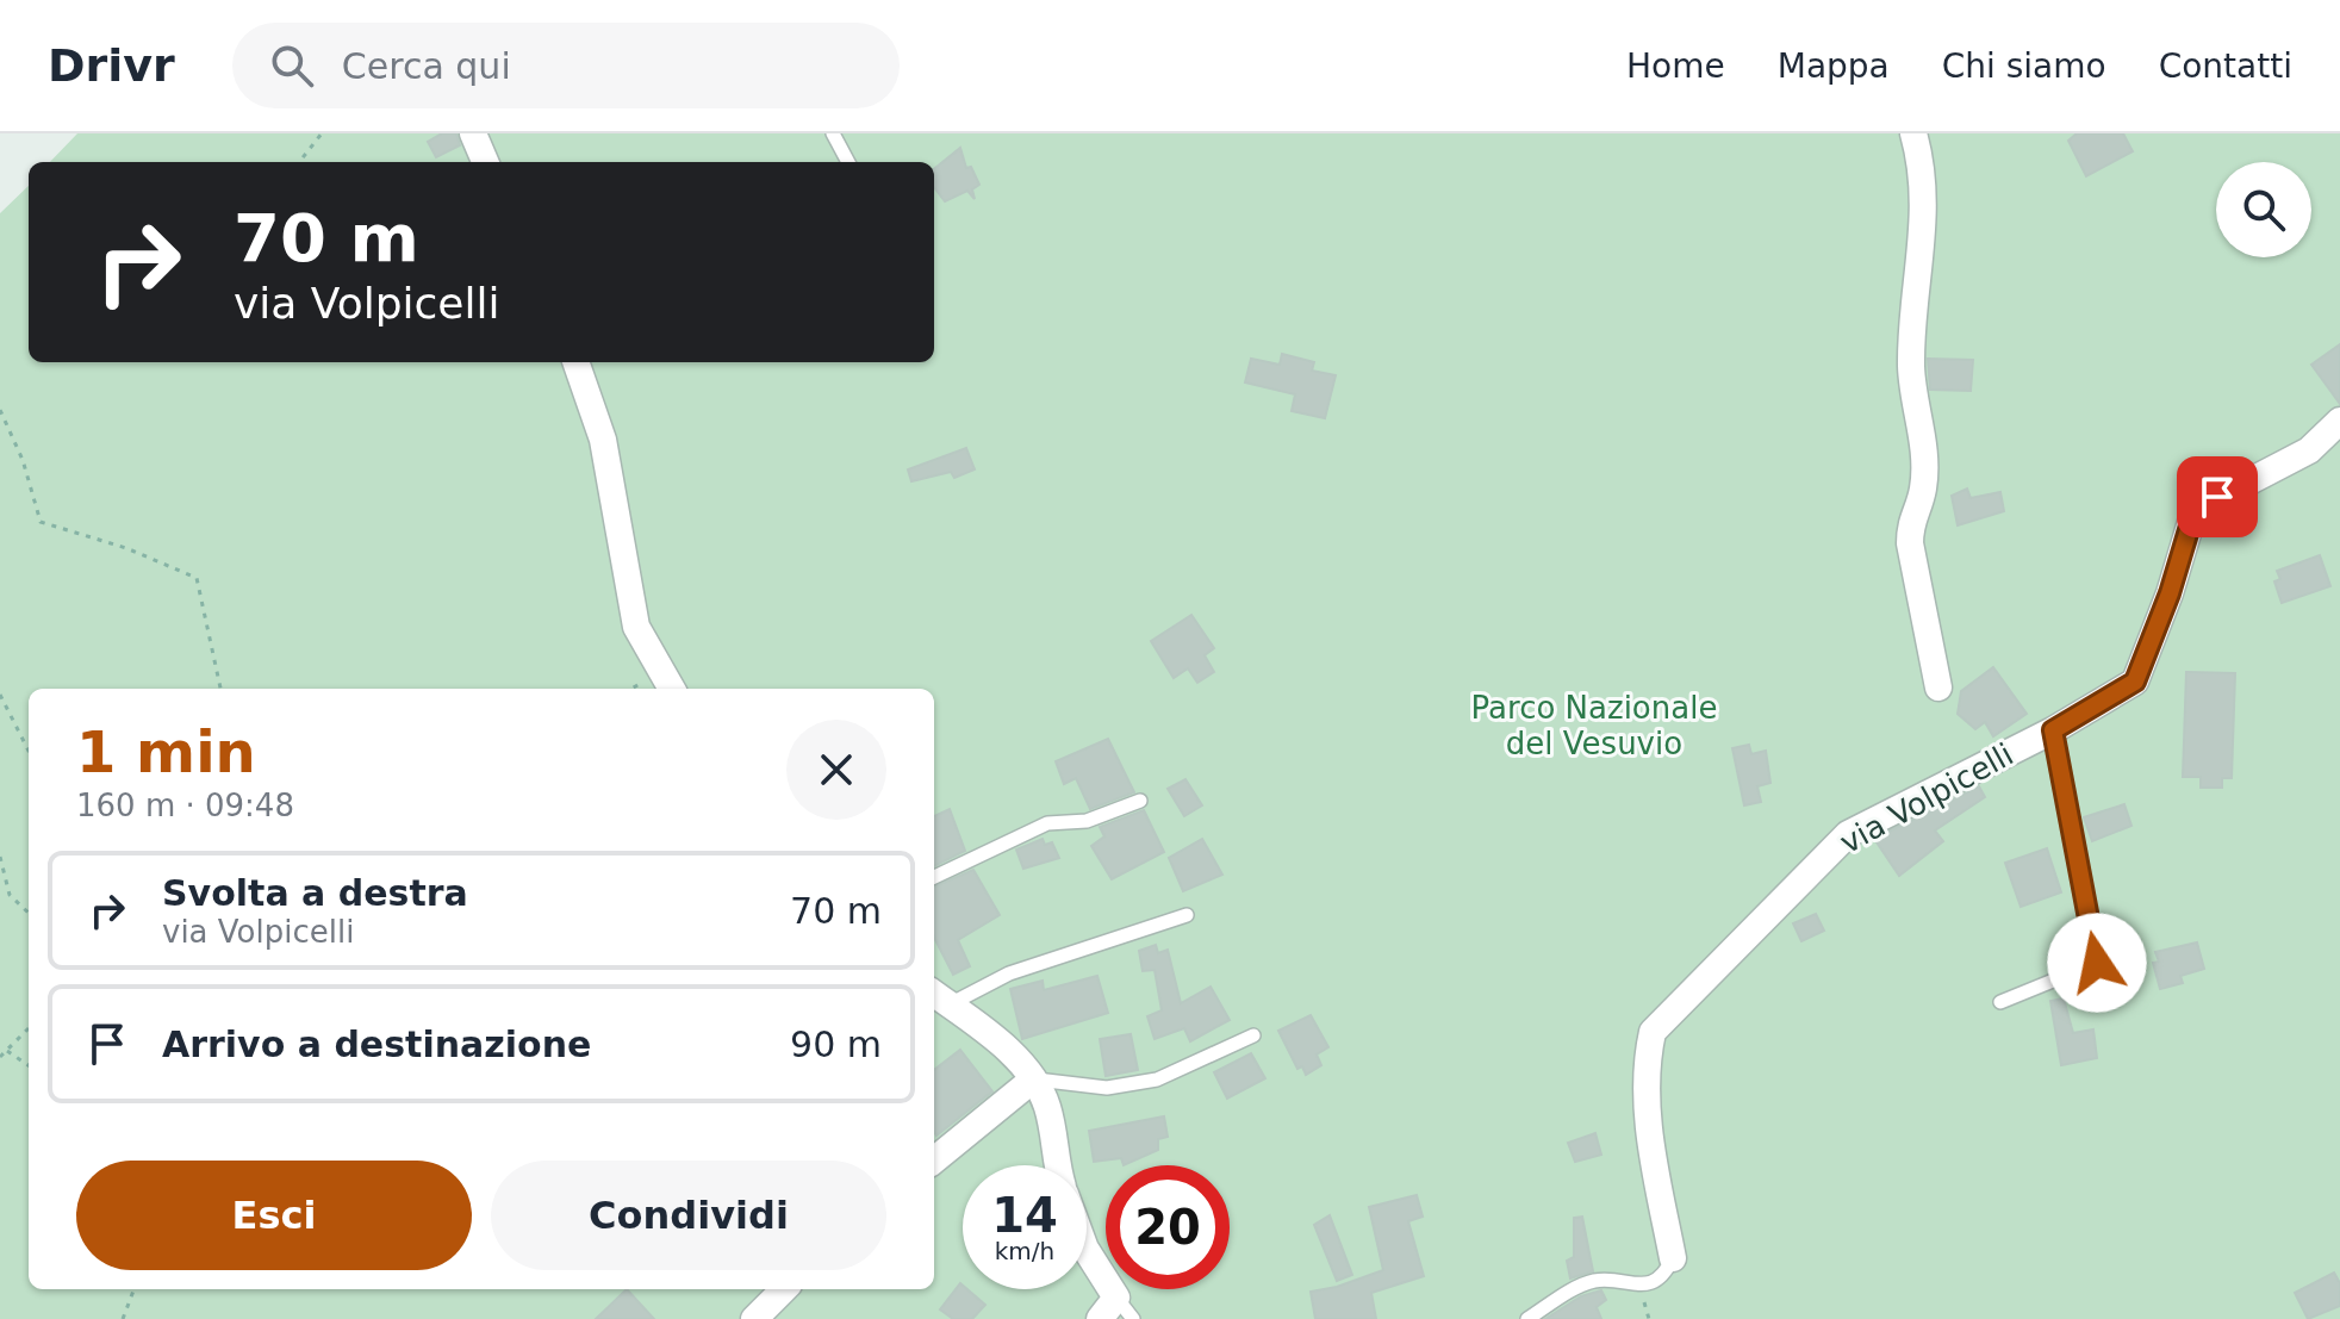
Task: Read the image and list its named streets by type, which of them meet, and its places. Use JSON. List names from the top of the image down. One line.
{"streets":{"street":["via Volpicelli"]},"parks":["Parco Nazionale del Vesuvio"],"page":{"header":"Drivr","search":"Cerca qui","nav":["Home","Mappa","Chi siamo","Contatti"],"turn":["70 m","via Volpicelli"],"heading":["1 min","160 m · 09:48"],"list":[{"name":"Svolta a destra","note":"via Volpicelli","value":"70 m"},{"name":"Arrivo a destinazione","value":"90 m"}],"buttons":["Esci","Condividi"],"speed":"14 km/h","limit":"20"}}
